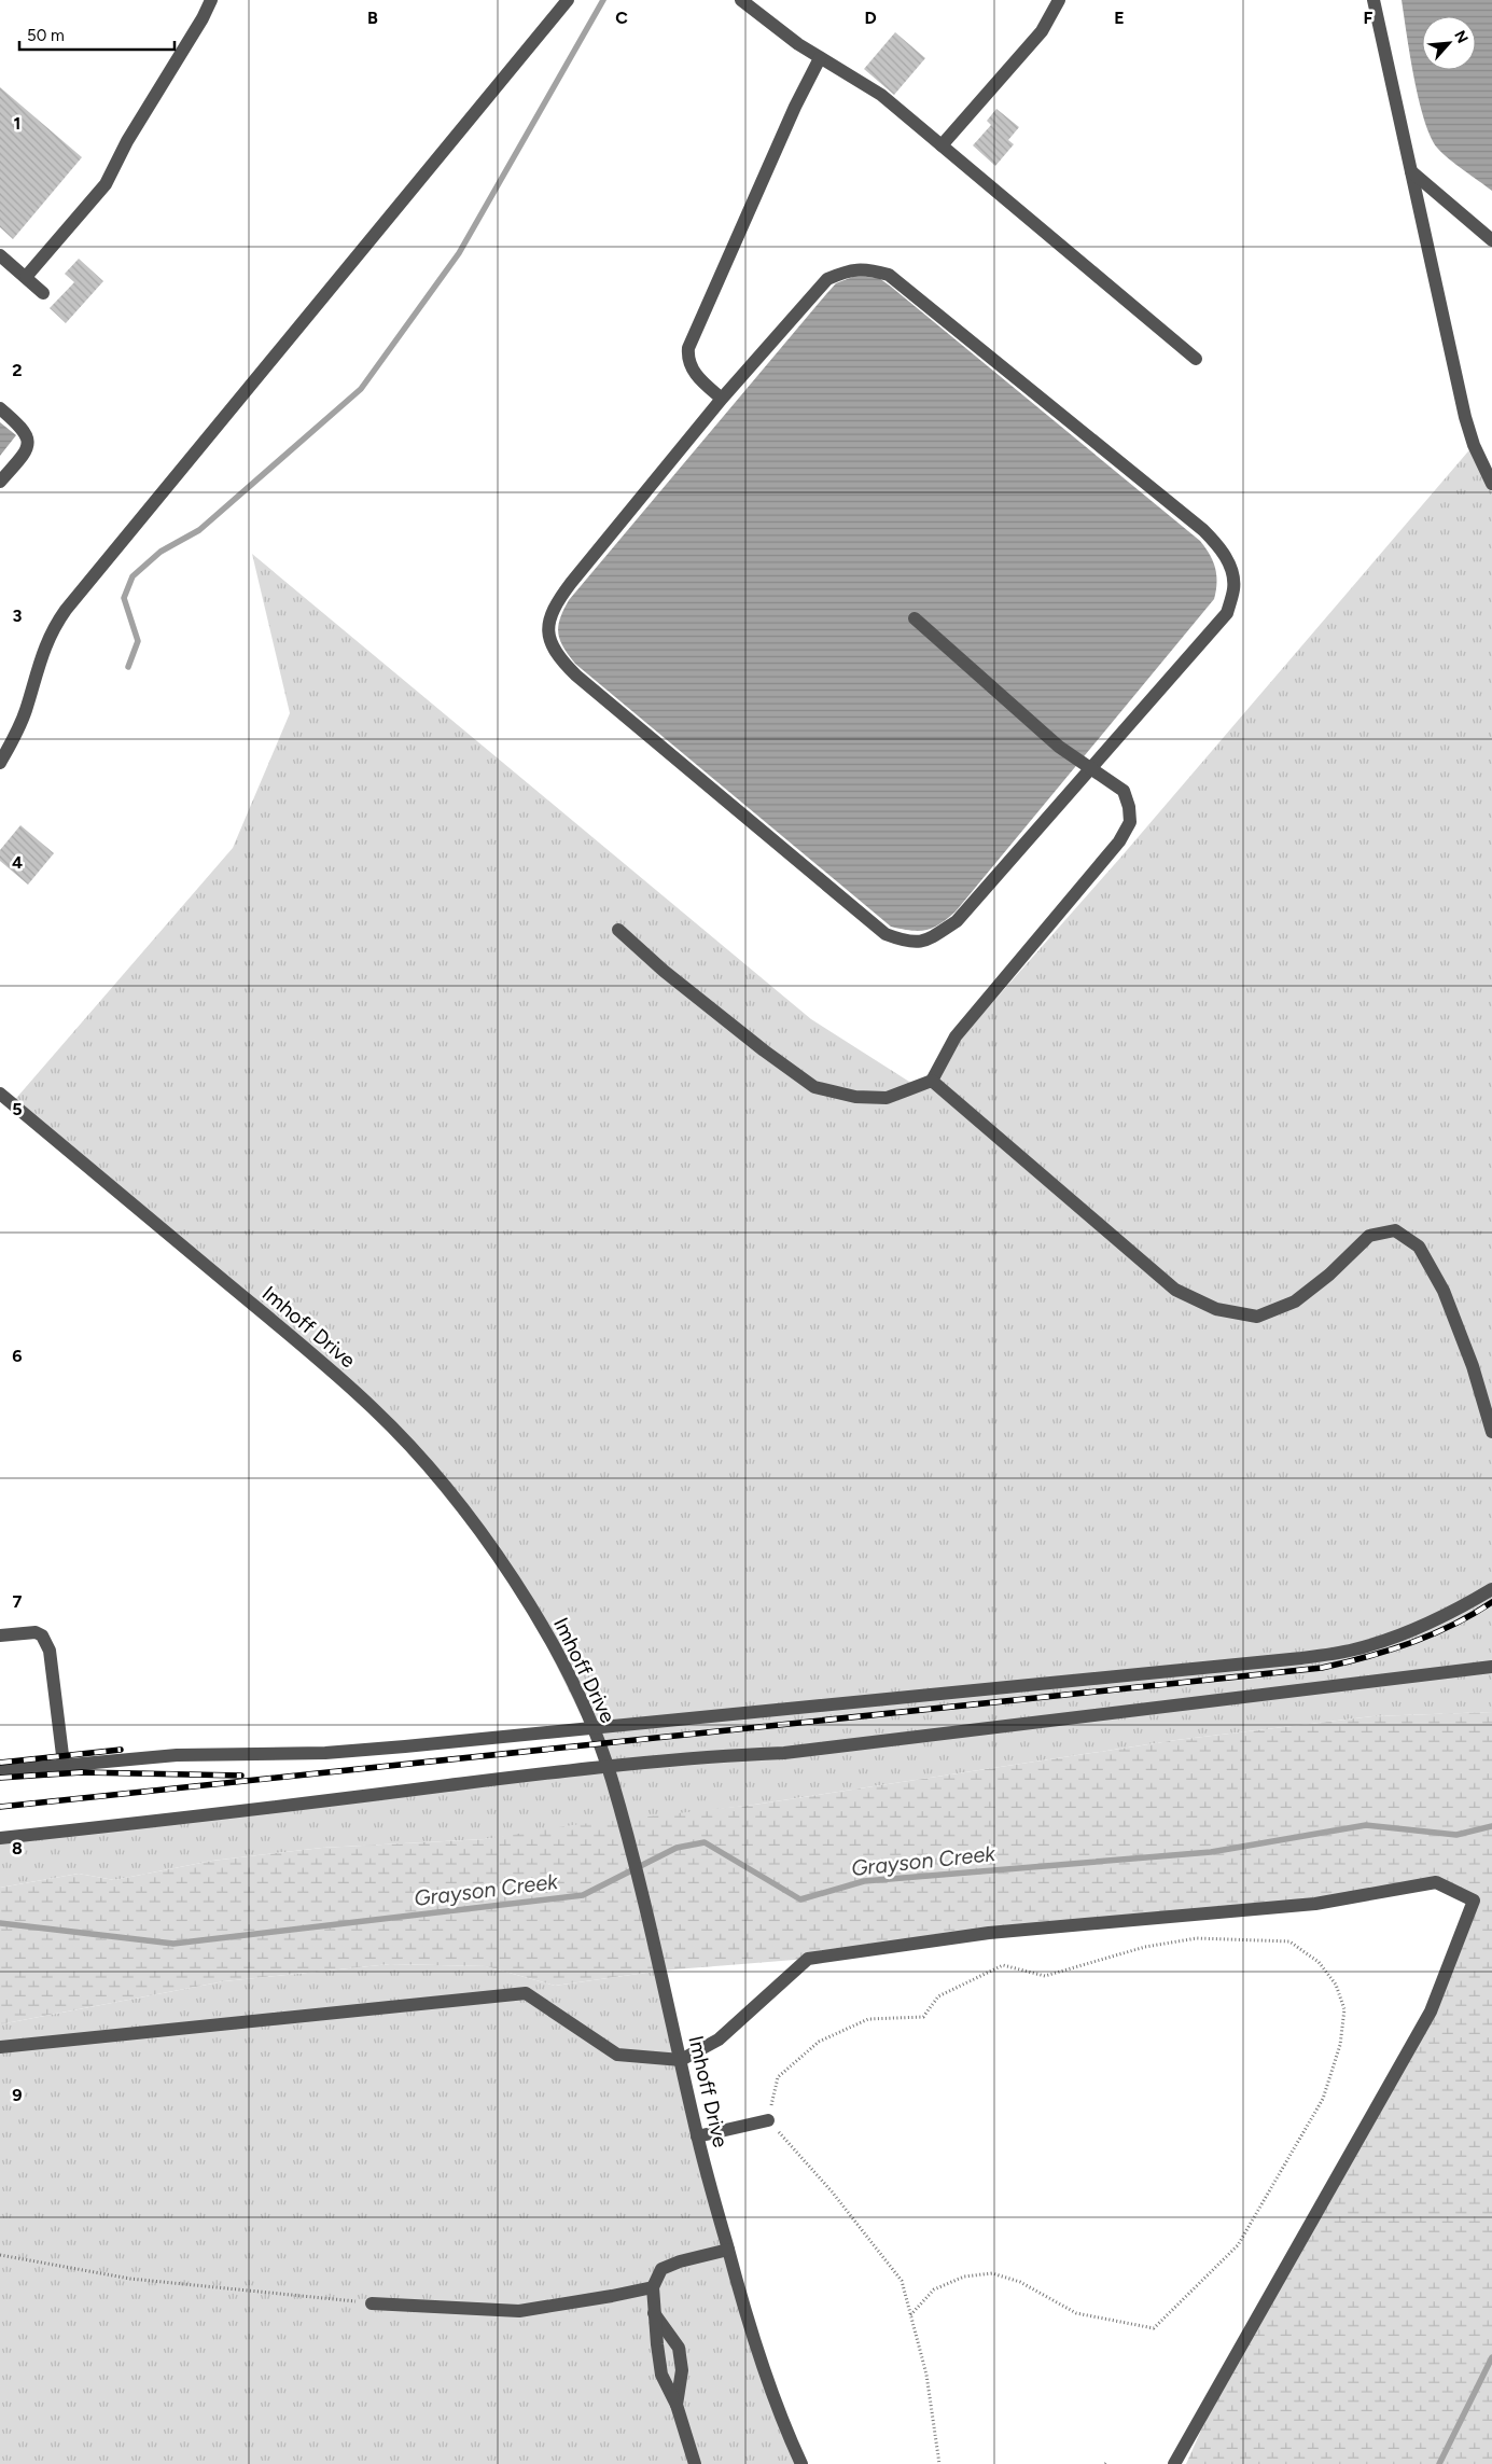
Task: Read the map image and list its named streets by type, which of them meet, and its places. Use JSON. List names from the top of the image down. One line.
{"streets":{"street":["Imhoff Drive"]},"water":["Grayson Creek"],"scale_bar":"50 m","north":"top right","grid":{"columns":["B","C","D","E","F"],"rows":["1","2","3","4","5","6","7","8","9"]}}
